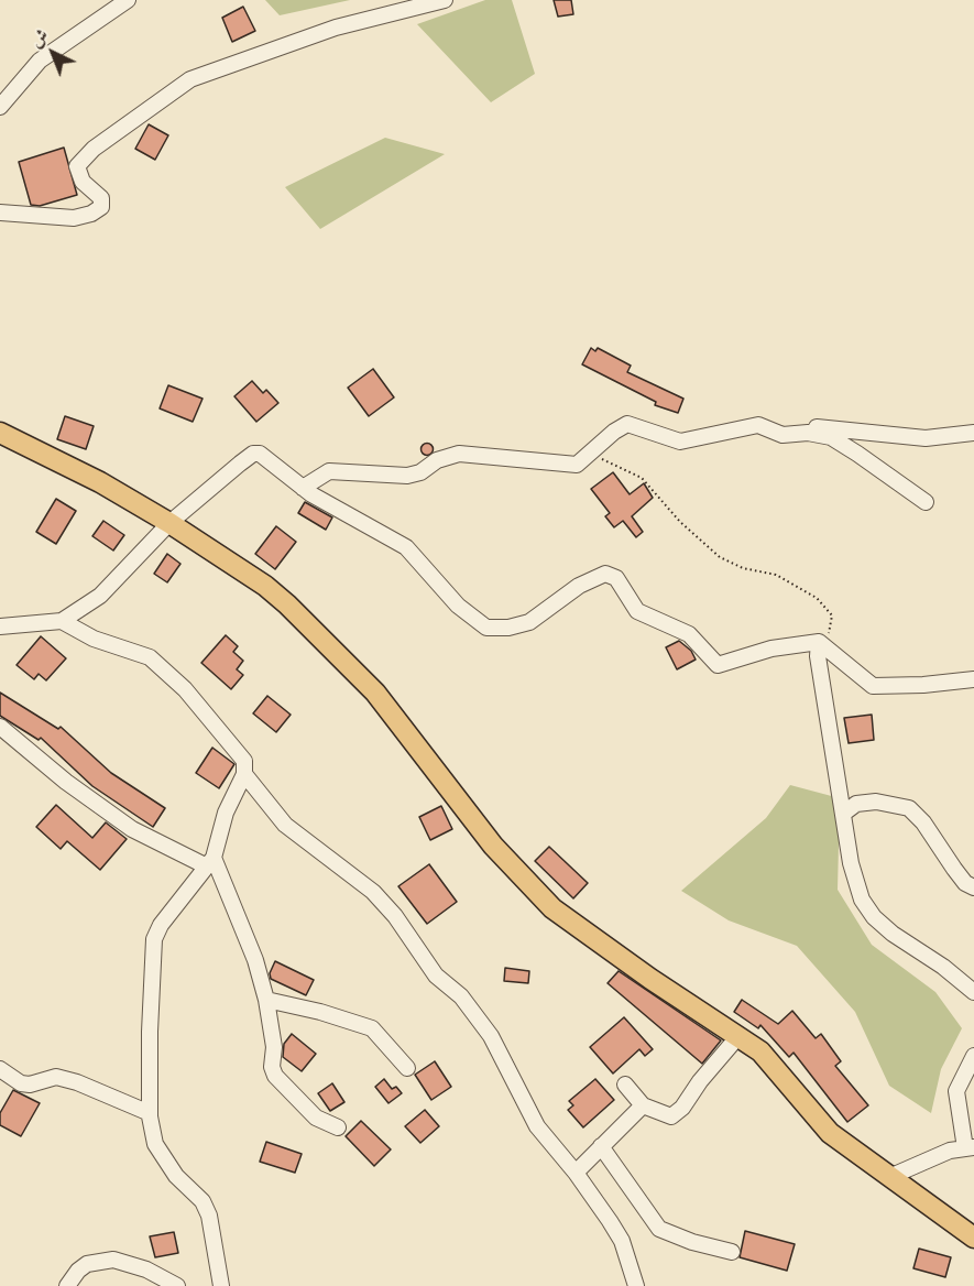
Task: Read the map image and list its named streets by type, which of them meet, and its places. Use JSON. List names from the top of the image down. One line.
{"north":"top left"}
